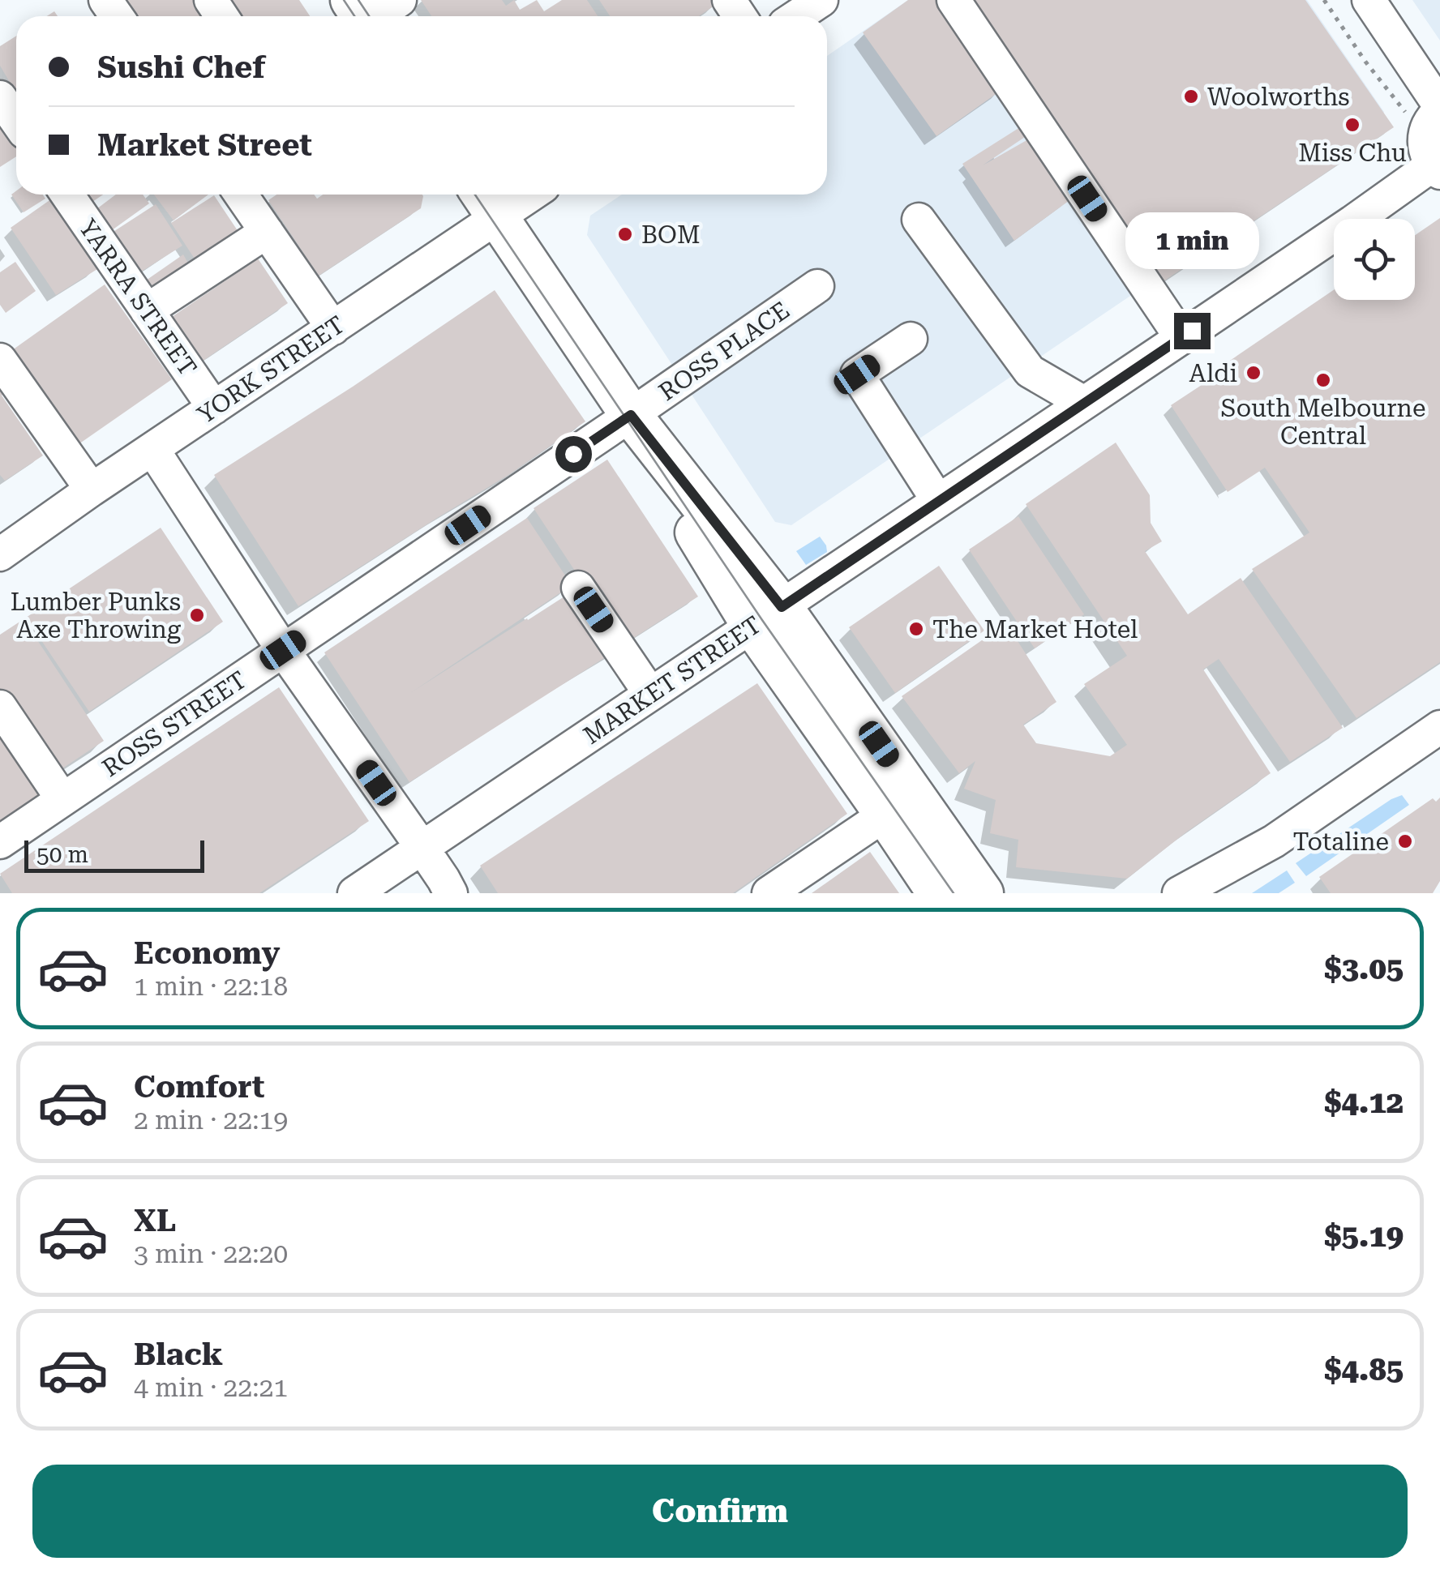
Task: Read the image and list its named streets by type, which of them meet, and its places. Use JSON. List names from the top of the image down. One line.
{"streets":{"street":["YARRA STREET","ROSS PLACE","YORK STREET","MARKET STREET","ROSS STREET"]},"crossings":[["YARRA STREET","YORK STREET"],["ROSS PLACE","ROSS STREET"]],"places":["Woolworths","Miss Chu","BOM","Aldi","South Melbourne Central","Lumber Punks Axe Throwing","The Market Hotel","Totaline"],"scale_bar":"50 m","page":{"banner":["Sushi Chef","Market Street"],"bubble":"1 min","scale":"50 m","list":[{"name":"Economy","note":"1 min · 22:18","value":"$3.05"},{"name":"Comfort","note":"2 min · 22:19","value":"$4.12"},{"name":"XL","note":"3 min · 22:20","value":"$5.19"},{"name":"Black","note":"4 min · 22:21","value":"$4.85"}],"buttons":"Confirm"}}
